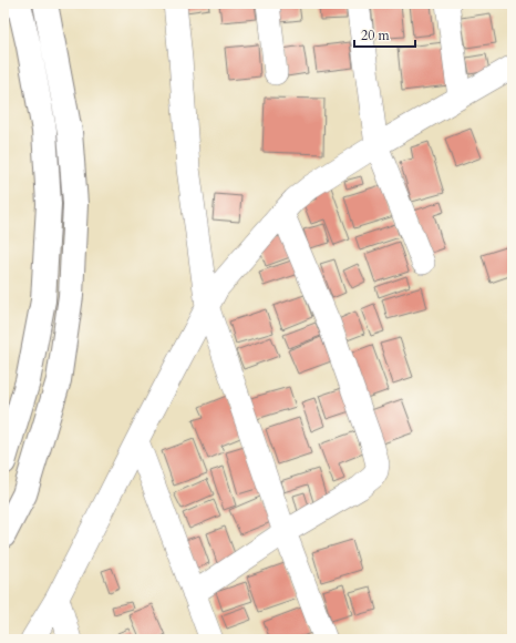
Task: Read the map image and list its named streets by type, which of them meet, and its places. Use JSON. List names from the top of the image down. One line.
{"scale_bar":"20 m"}
